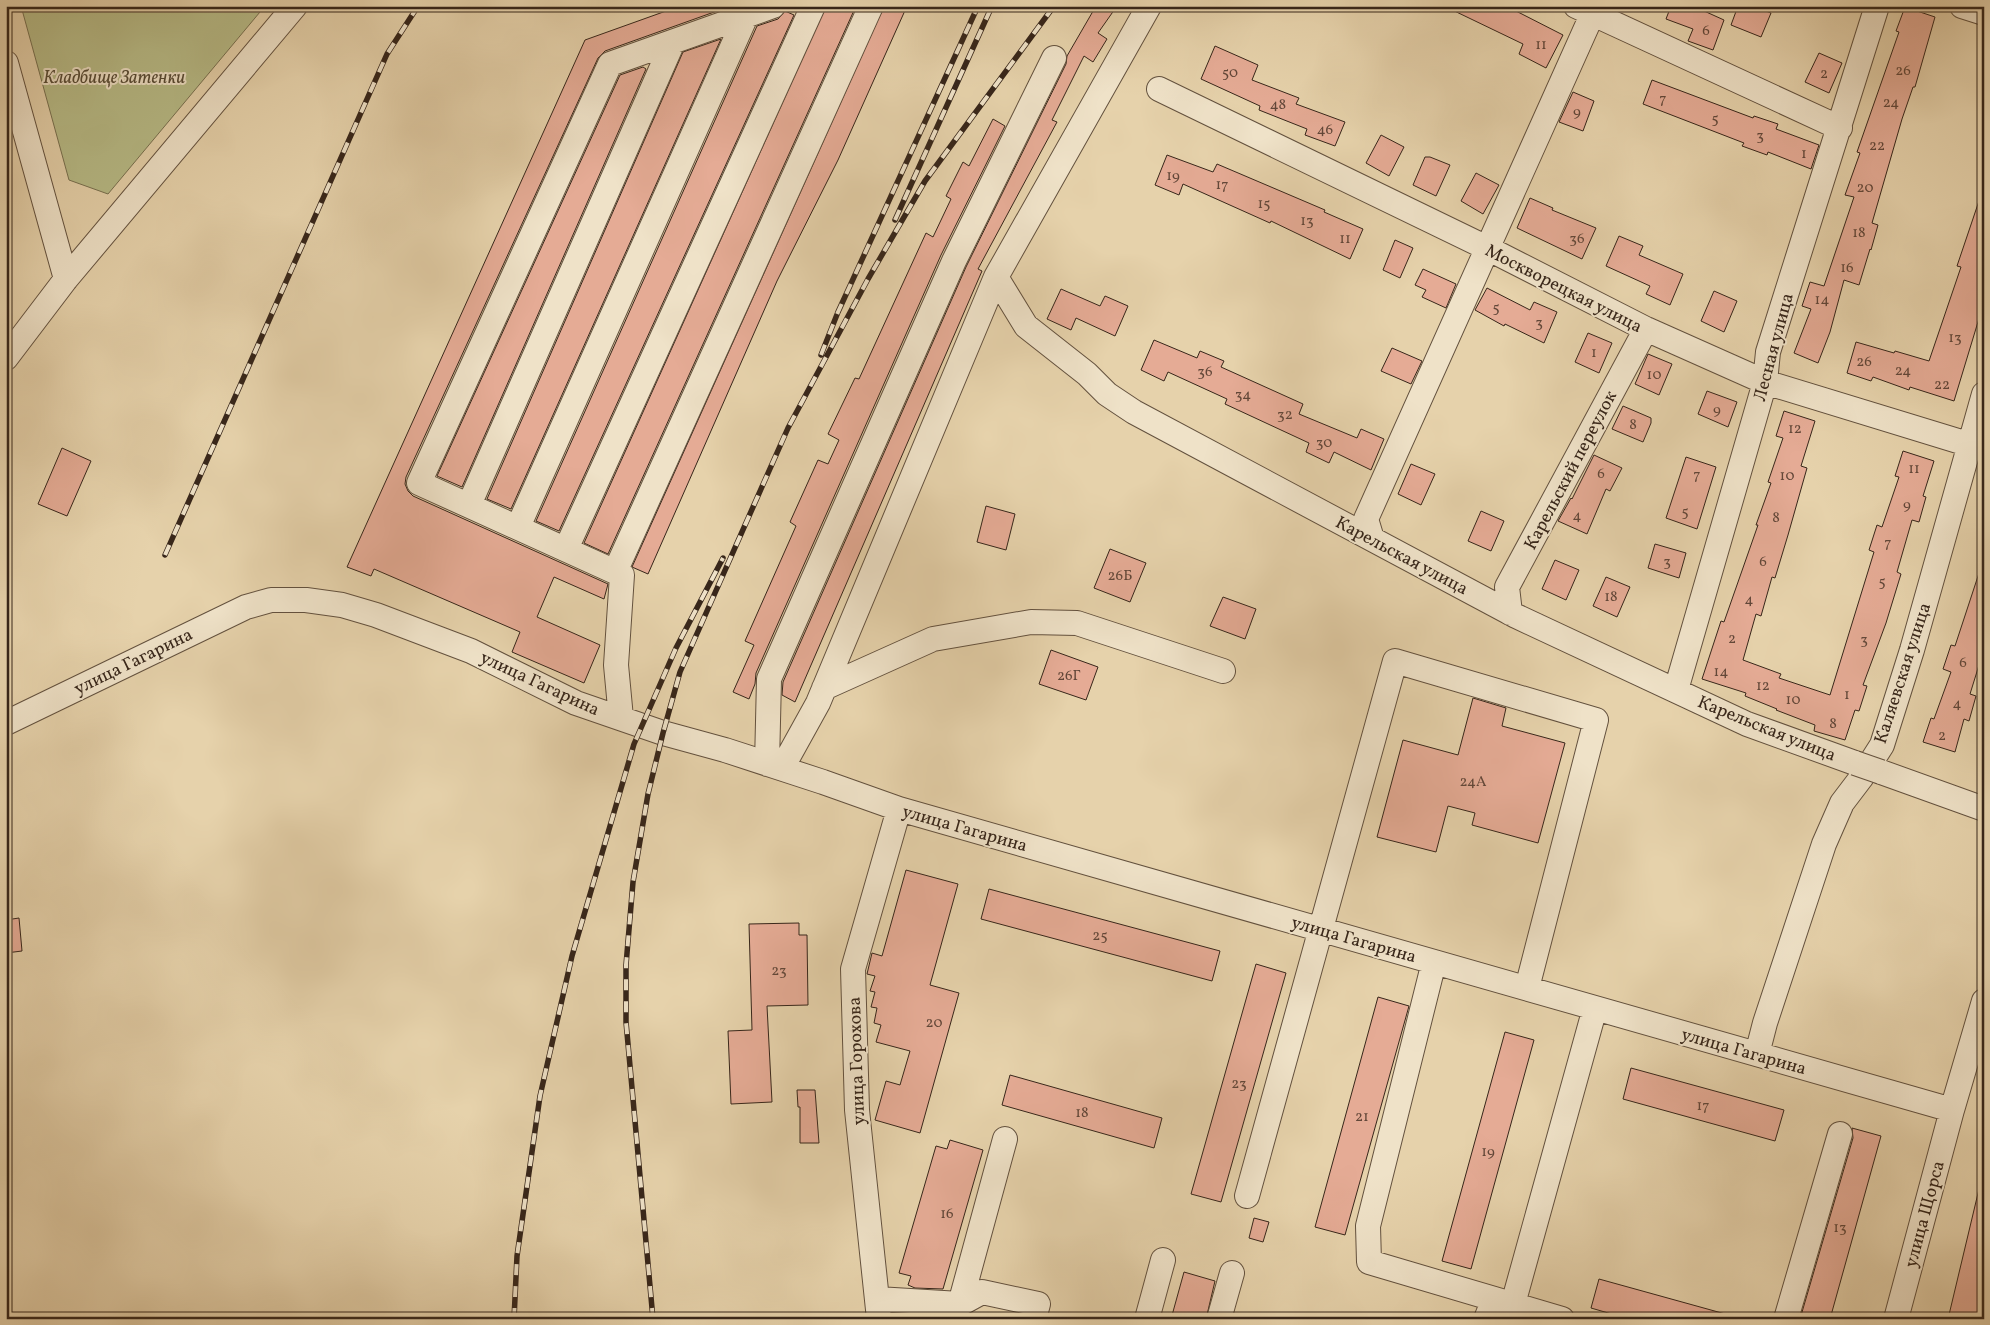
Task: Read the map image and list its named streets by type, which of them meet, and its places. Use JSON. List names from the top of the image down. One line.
{"streets":{"street":["Москворецкая улица","Лесная улица","Карельский переулок","Карельская улица","улица Гагарина","Каляевская улица","улица Горохова","улица Щорса"]},"crossings":[["Москворецкая улица","Лесная улица"],["Москворецкая улица","Карельский переулок"],["Москворецкая улица","Каляевская улица"],["Лесная улица","Карельская улица"],["Карельский переулок","Карельская улица"],["улица Гагарина","Каляевская улица"],["улица Гагарина","улица Горохова"],["улица Гагарина","улица Щорса"]],"parks":["Кладбище Затенки"],"house_numbers":["6","11","26","50","2","7","24","48","9","5","46","3","22","1","19","17","20","15","13","18","11","36","16","14","5","3","13","1","26","24","36","10","22","34","9","32","8","12","30","11","6","7","10","9","5","4","8","7","3","6","26Б","5","18","4","2","3","6","14","26Г","12","1","10","4","8","2","24А","25","23","20","23","17","18","21","19","16","13"]}
